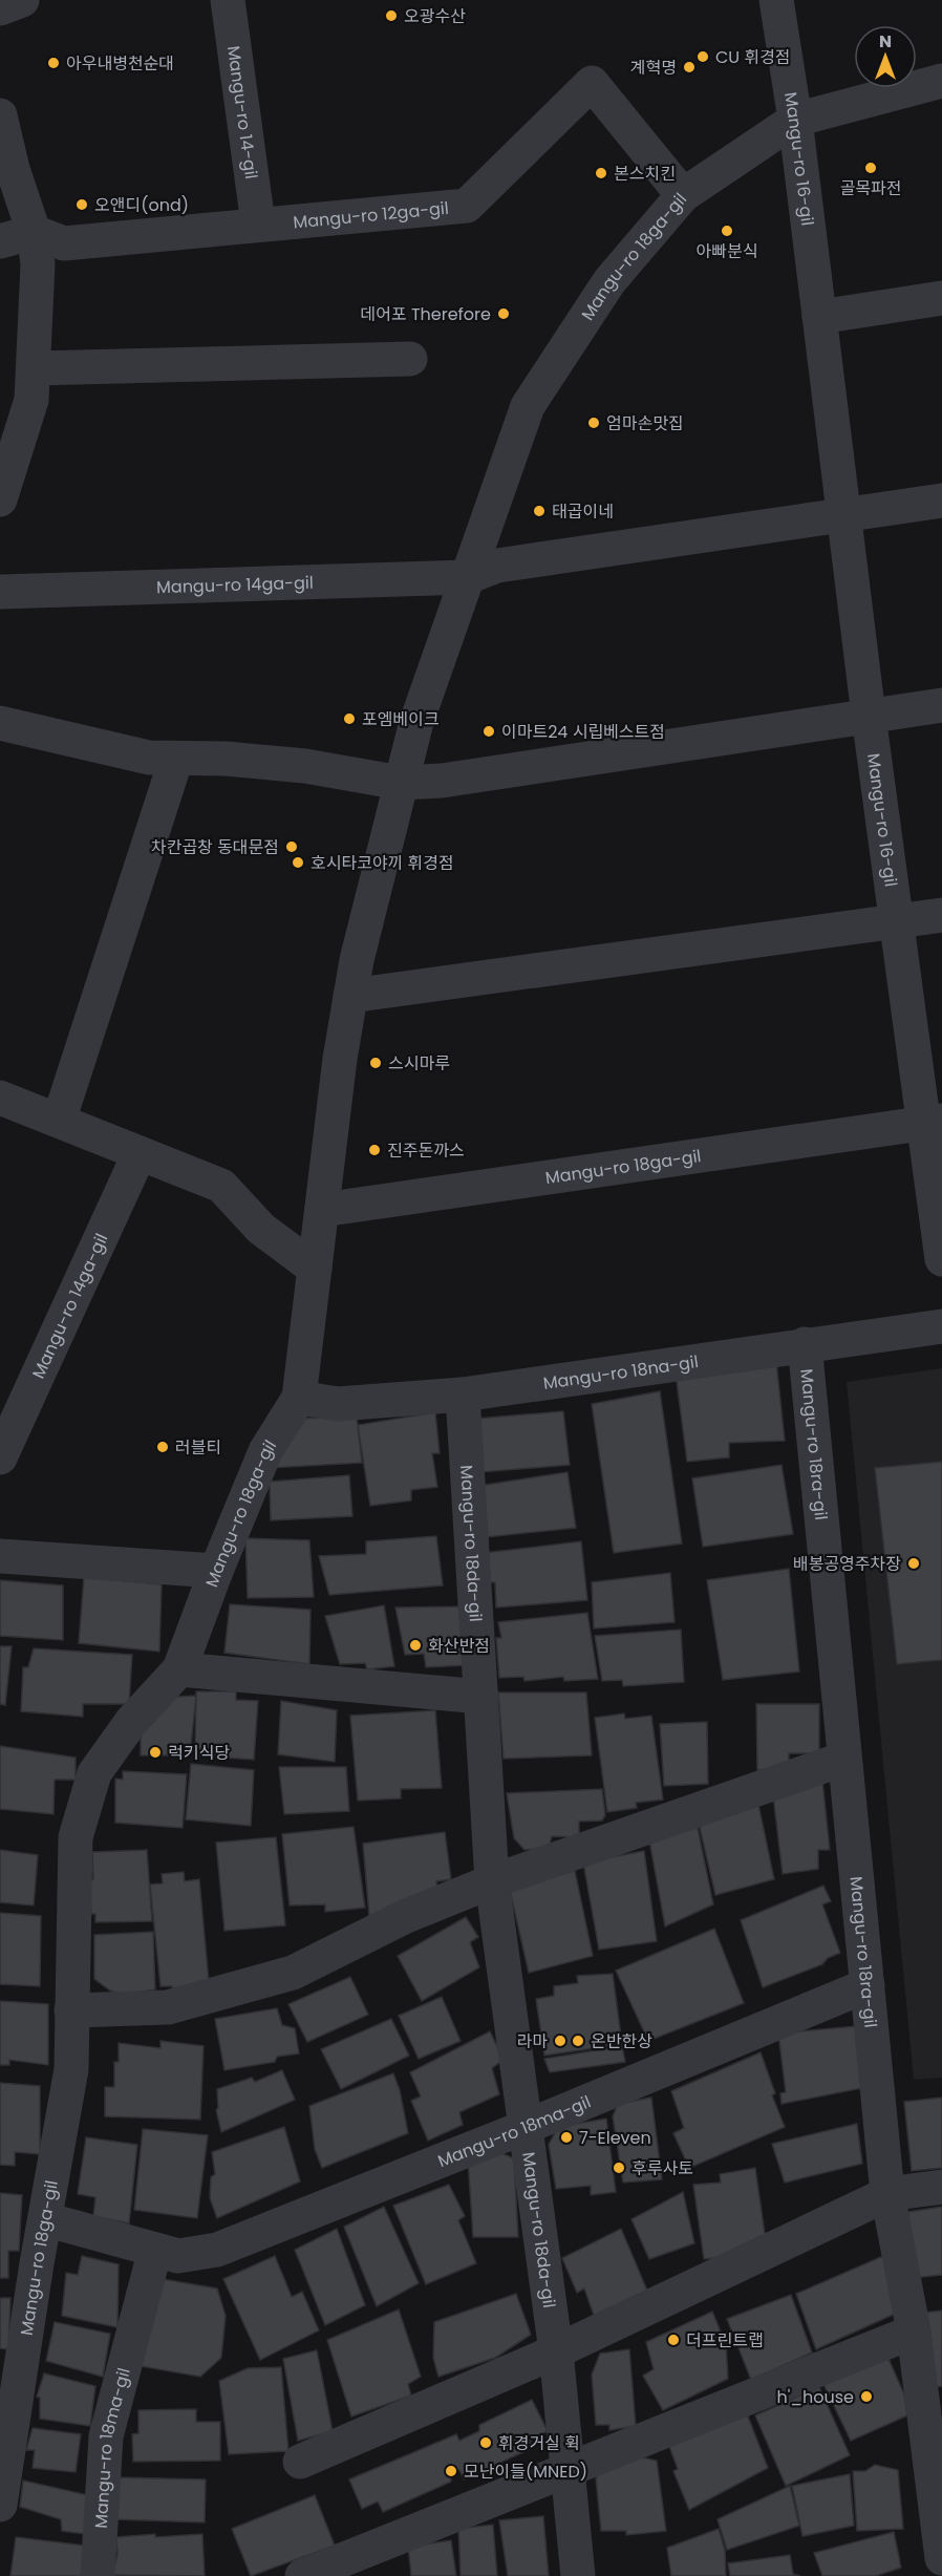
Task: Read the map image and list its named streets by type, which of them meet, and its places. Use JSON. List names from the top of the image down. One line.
{"streets":{"street":["Mangu-ro 14-gil","Mangu-ro 16-gil","Mangu-ro 12ga-gil","Mangu-ro 18ga-gil","Mangu-ro 14ga-gil","Mangu-ro 18na-gil","Mangu-ro 18ra-gil","Mangu-ro 18da-gil","Mangu-ro 18ma-gil"]},"crossings":[["Mangu-ro 14-gil","Mangu-ro 12ga-gil"],["Mangu-ro 16-gil","Mangu-ro 18ga-gil"],["Mangu-ro 12ga-gil","Mangu-ro 18ga-gil"],["Mangu-ro 18ga-gil","Mangu-ro 14ga-gil"],["Mangu-ro 18ga-gil","Mangu-ro 18na-gil"],["Mangu-ro 18ga-gil","Mangu-ro 18ma-gil"],["Mangu-ro 18na-gil","Mangu-ro 18ra-gil"],["Mangu-ro 18na-gil","Mangu-ro 18da-gil"],["Mangu-ro 18ra-gil","Mangu-ro 18ma-gil"],["Mangu-ro 18da-gil","Mangu-ro 18ma-gil"]],"places":["오광수산","CU 휘경점","아우내병천순대","계혁명","골목파전","본스치킨","오앤디(ond)","아빠분식","데어포 Therefore","엄마손맛집","태곱이네","포엠베이크","이마트24 시립베스트점","차칸곱창 동대문점","호시타코야끼 휘경점","스시마루","진주돈까스","러블티","배봉공영주차장","화산반점","럭키식당","라마","온반한상","7-Eleven","후루사토","더프린트랩","h'_house","휘경거실 휙","모난이들(MNED)"],"north":"top"}
